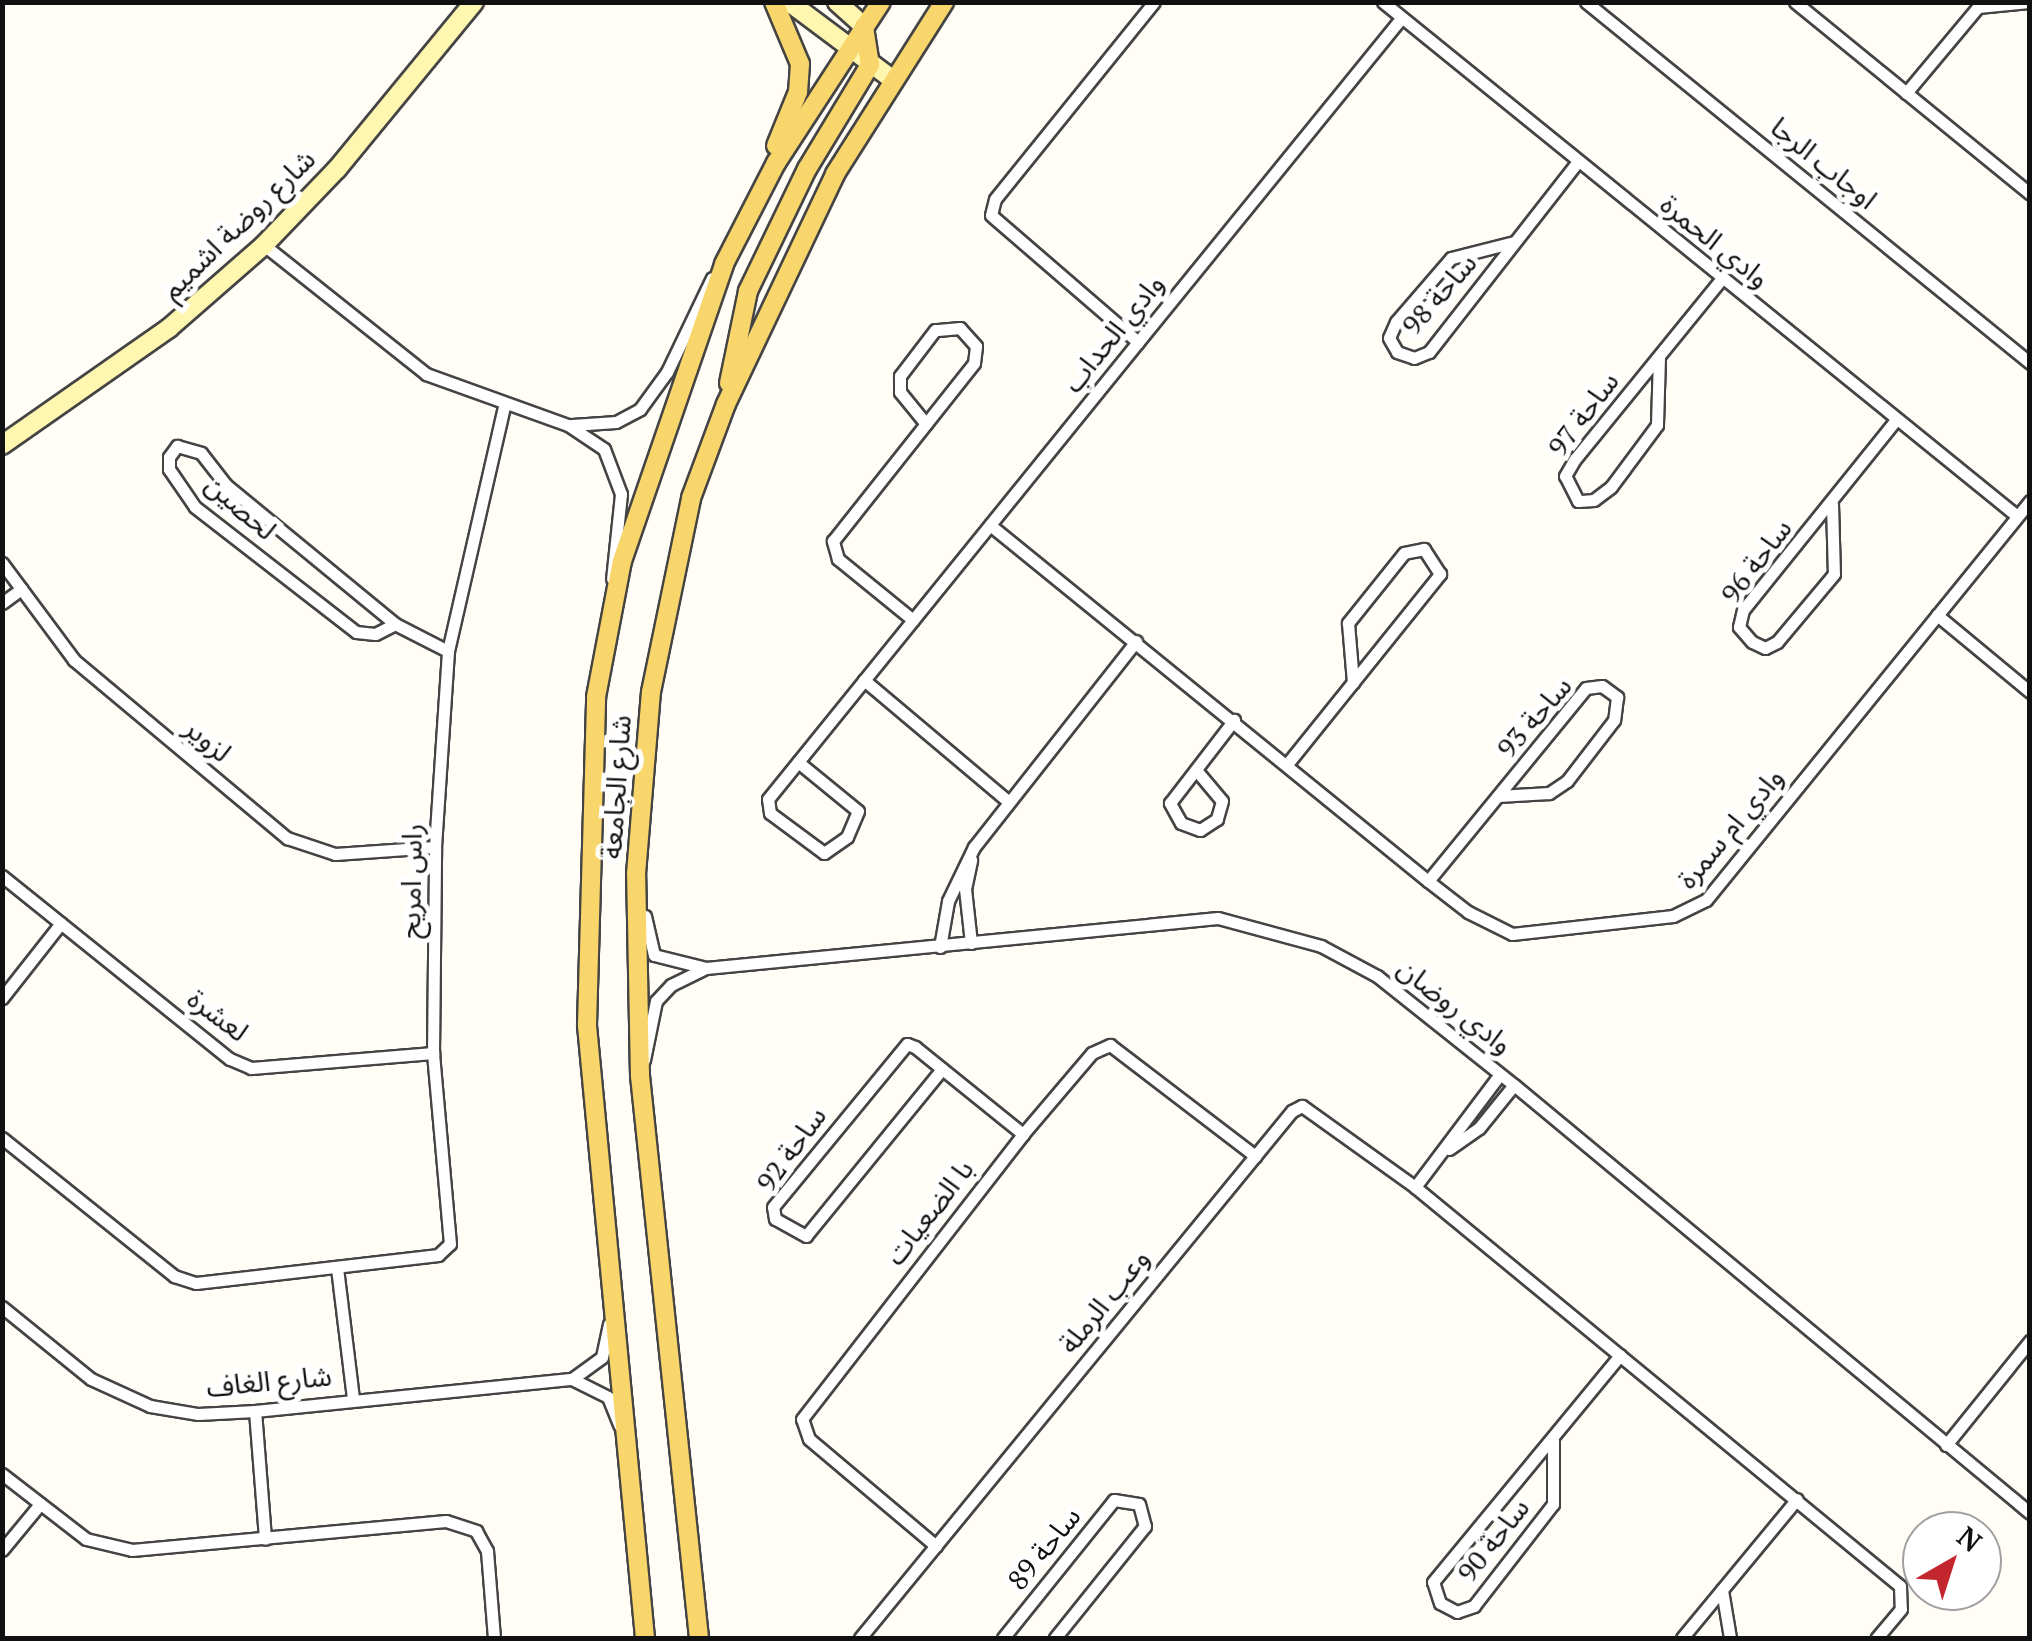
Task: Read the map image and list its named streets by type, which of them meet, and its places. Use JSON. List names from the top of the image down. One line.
{"streets":{"main road":["شارع الجامعة"],"street":["اوجاب الرجا","شارع روضة اشميم","وادي الحمرة","ساحة 98","وادي الحداب","ساحة 97","لحصين","ساحة 96","ساحة 93","لزوير","وادي ام سمرة","راس امريح","وادي روضان","لعشرة","ساحة 92","با الضعيات","وعب الرملة","شارع الغاف","ساحة 90","ساحة 89"]},"crossings":[["وادي الحمرة","ساحة 98"],["وادي الحمرة","وادي الحداب"],["وادي الحمرة","ساحة 97"],["وادي الحمرة","ساحة 96"],["وادي الحمرة","وادي ام سمرة"],["وادي الحداب","وادي ام سمرة"],["لحصين","راس امريح"],["ساحة 93","وادي ام سمرة"],["لزوير","راس امريح"],["شارع الجامعة","وادي روضان"],["راس امريح","لعشرة"],["ساحة 92","با الضعيات"],["با الضعيات","وعب الرملة"],["وعب الرملة","ساحة 90"]],"north":"top right"}
